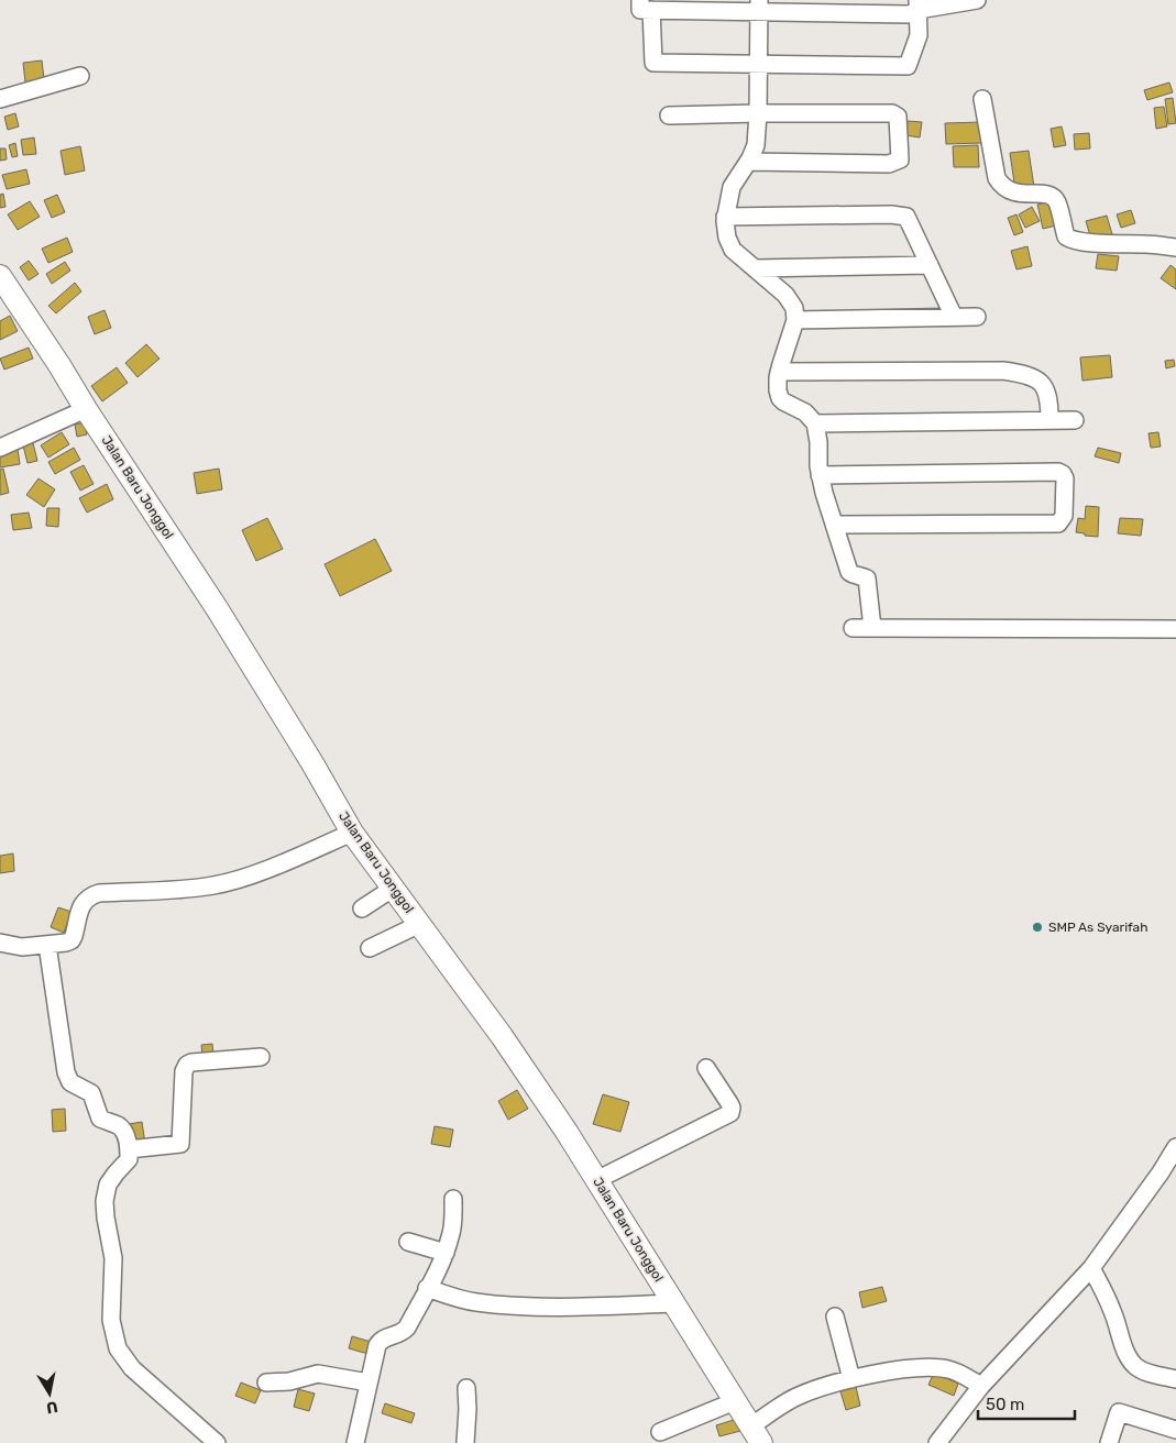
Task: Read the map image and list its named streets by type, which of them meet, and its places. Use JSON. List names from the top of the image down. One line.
{"streets":{"main road":["Jalan Baru Jonggol"]},"places":["SMP As Syarifah"],"scale_bar":"50 m","north":"bottom"}
